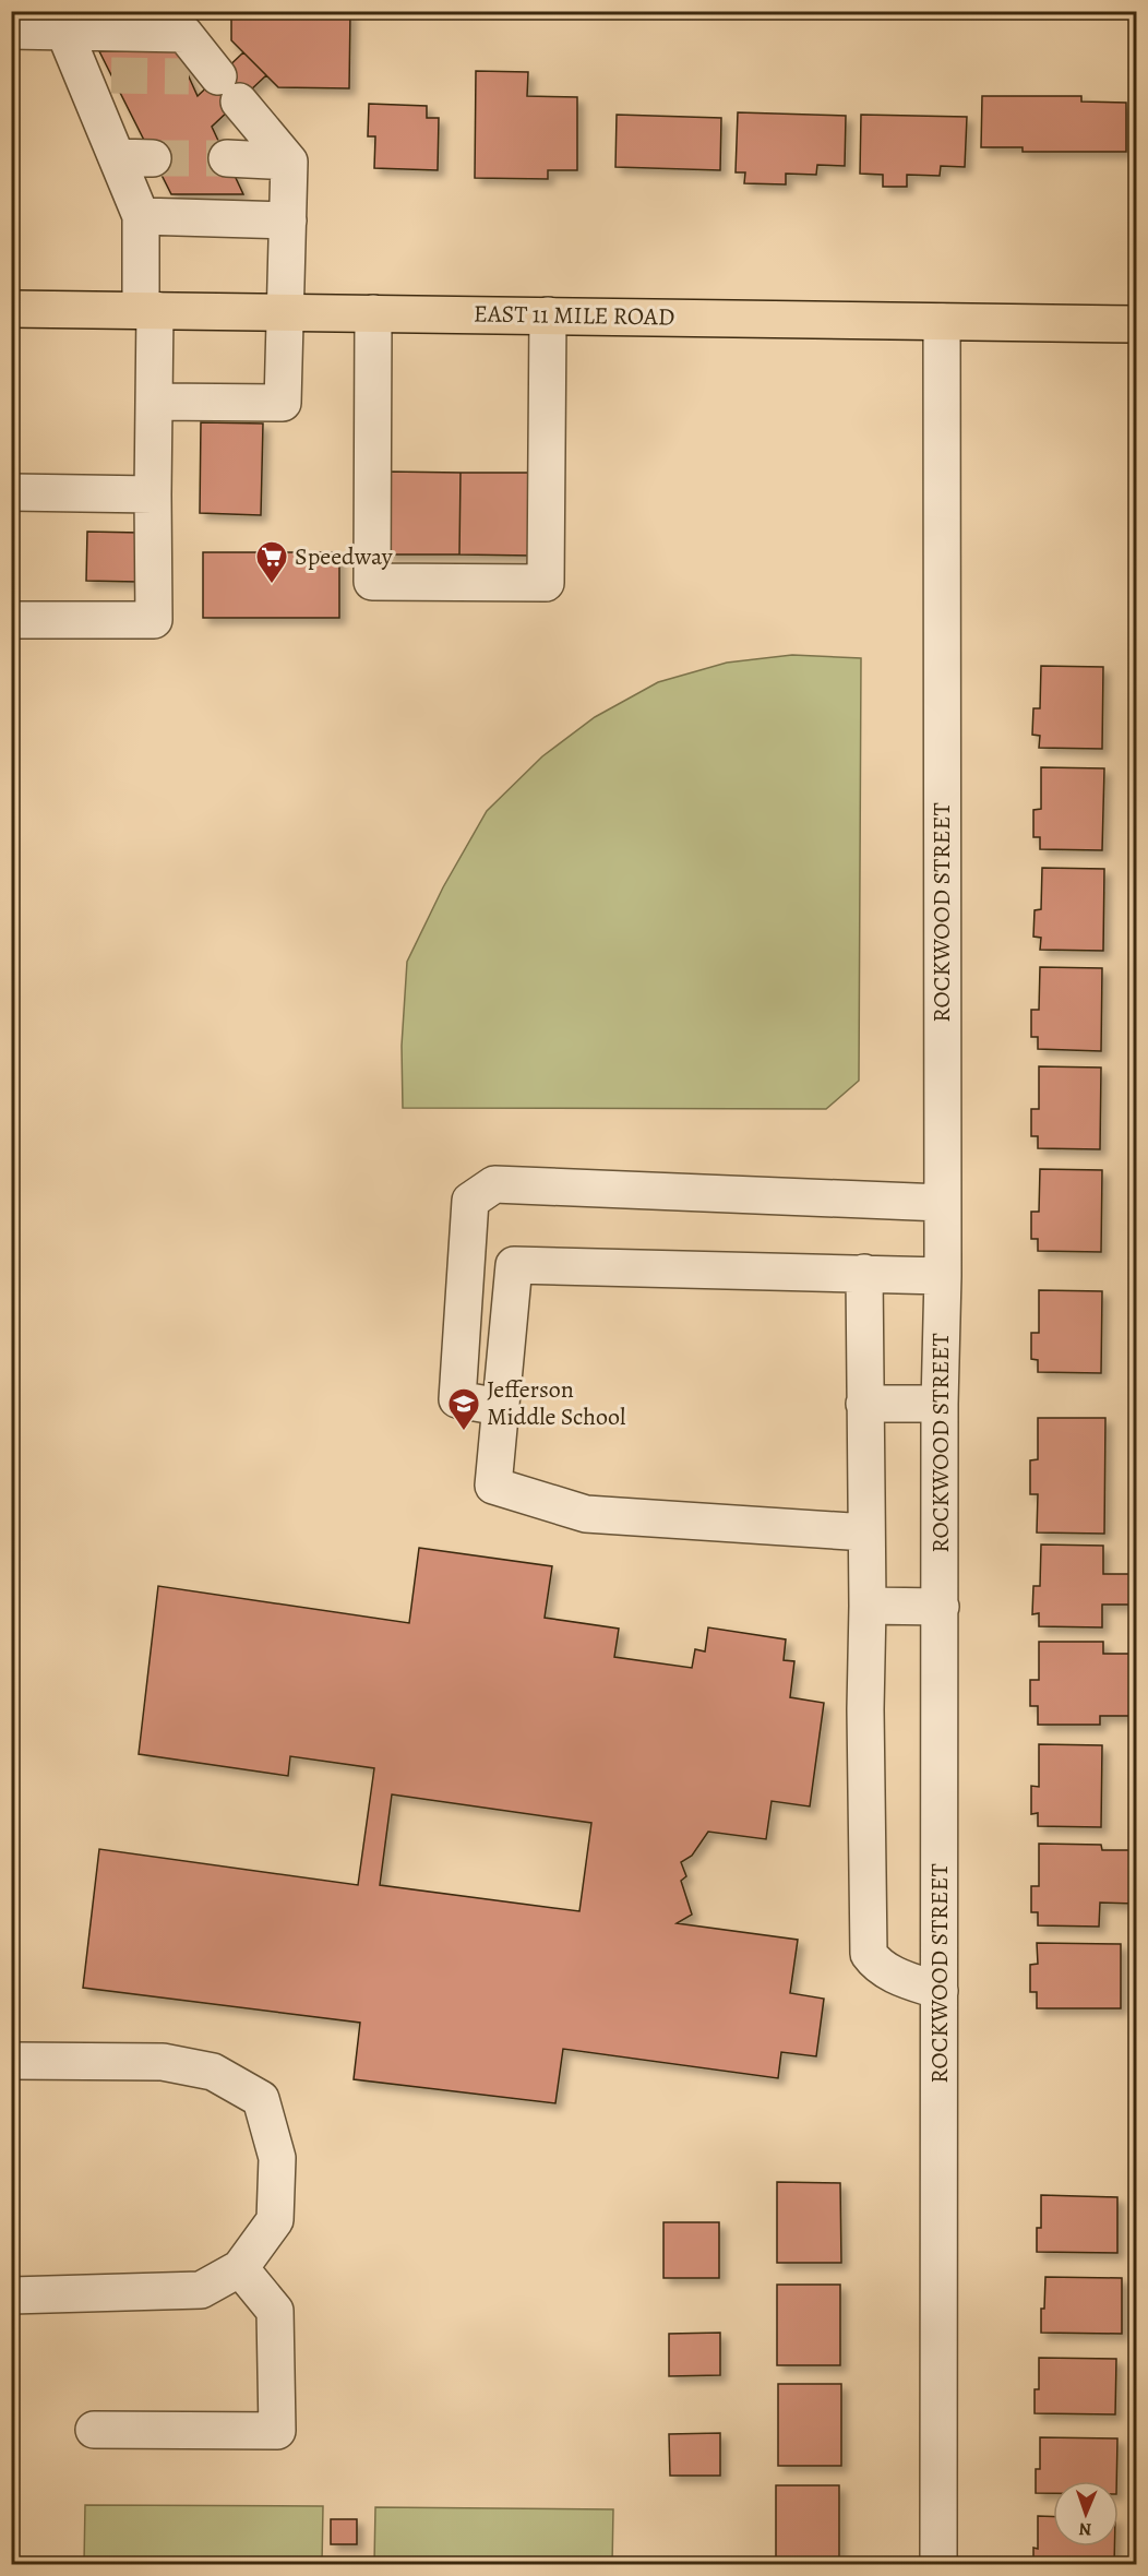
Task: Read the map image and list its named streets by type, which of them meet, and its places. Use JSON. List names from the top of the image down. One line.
{"streets":{"main road":["EAST 11 MILE ROAD"],"street":["ROCKWOOD STREET"]},"crossings":[["EAST 11 MILE ROAD","ROCKWOOD STREET"]],"places":{"supermarket":["Speedway"],"school or university":["Jefferson Middle School"]},"north":"bottom"}
